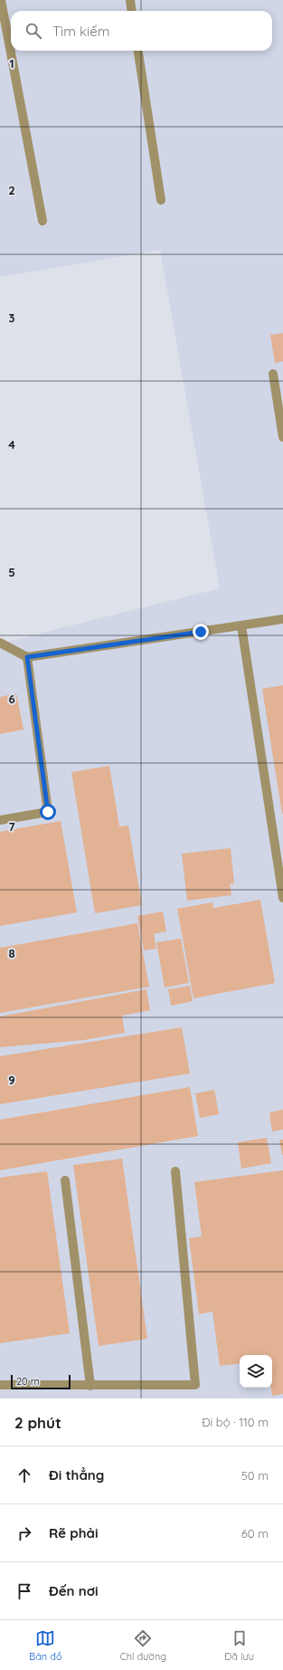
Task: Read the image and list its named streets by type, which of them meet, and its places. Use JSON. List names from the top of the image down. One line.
{"scale_bar":"20 m","page":{"search":"Tìm kiếm","scale":"20 m","heading":["2 phút","Đi bộ · 110 m"],"list":[["Đi thẳng","50 m"],["Rẽ phải","60 m"],"Đến nơi"],"nav":["Bản đồ","Chỉ đường","Đã lưu"]},"grid":{"rows":["1","2","3","4","5","6","7","8","9"]}}
